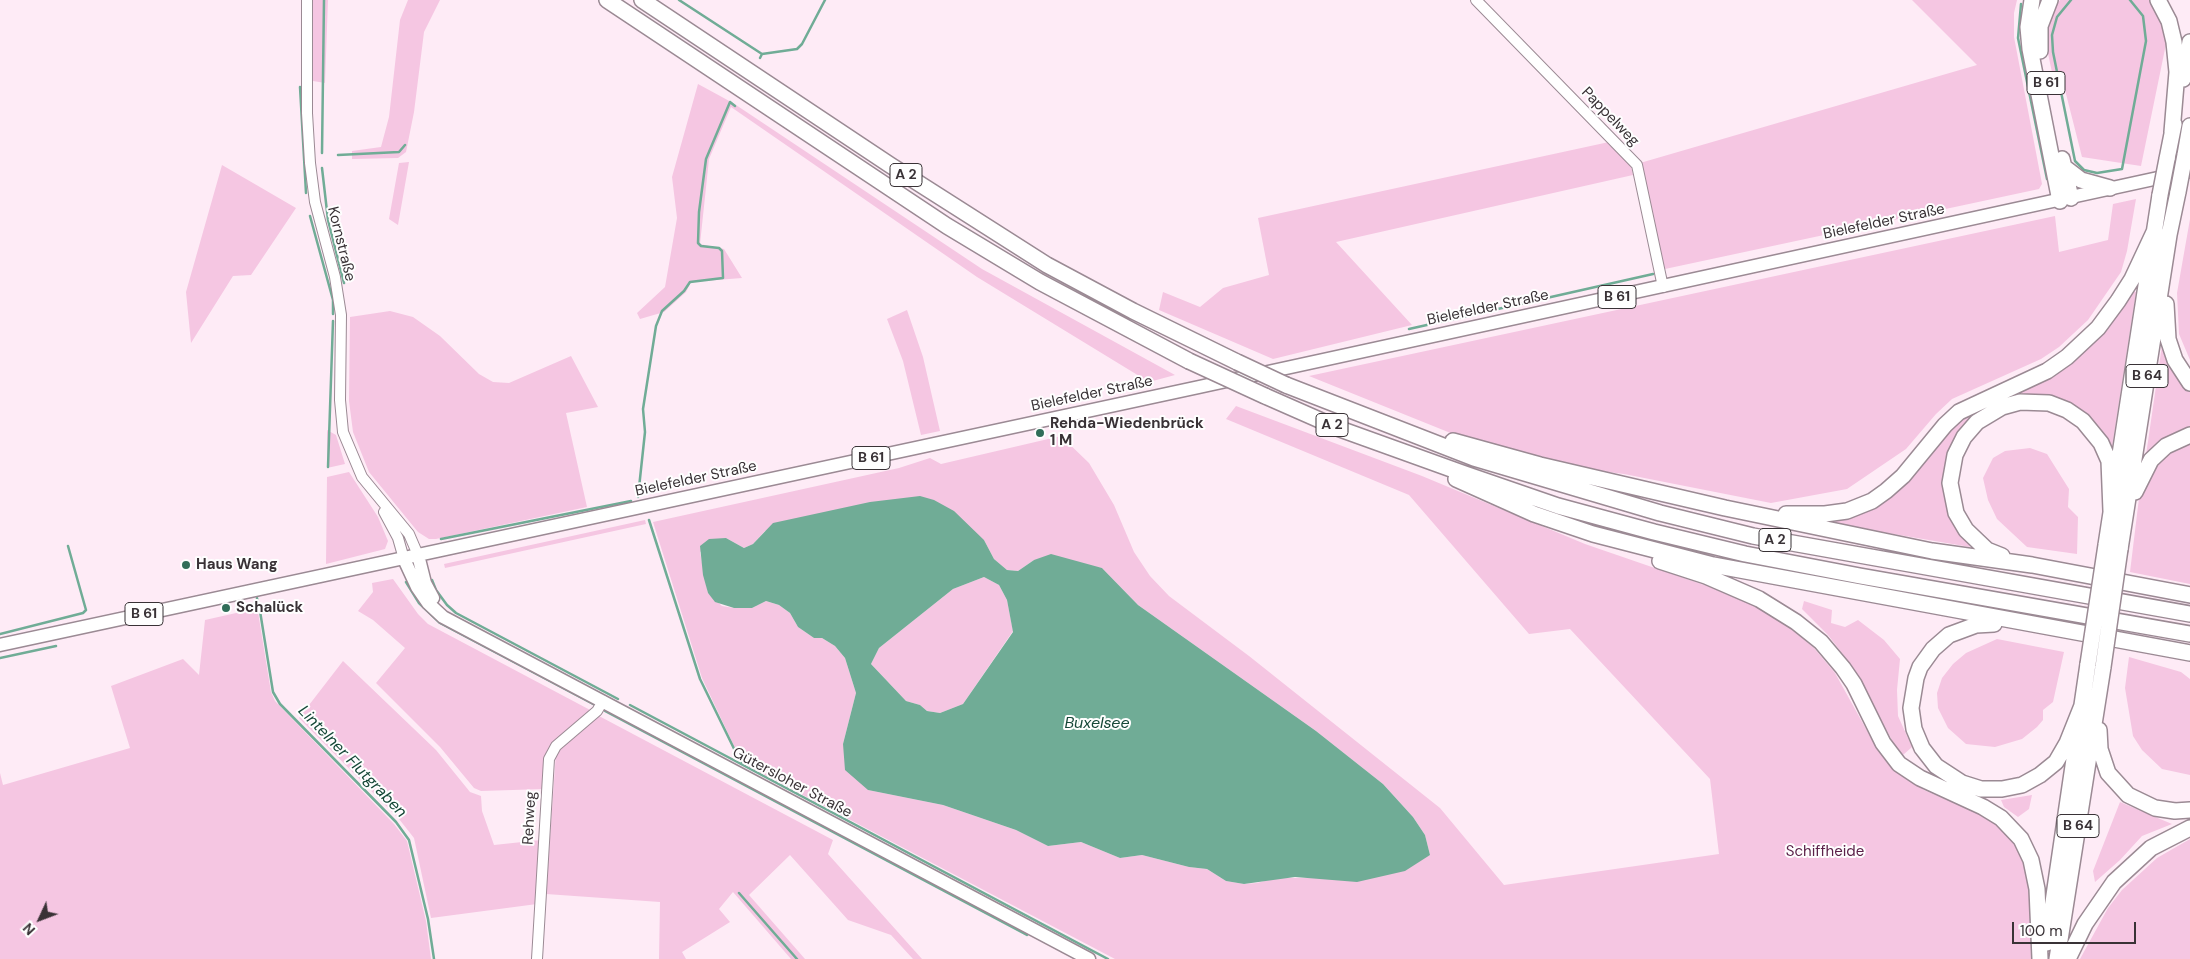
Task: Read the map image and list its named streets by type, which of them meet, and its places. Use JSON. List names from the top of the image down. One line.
{"streets":{"highway":["B 61","A 2","B 64"],"main road":["Bielefelder Straße","Gütersloher Straße"],"street":["Pappelweg","Kornstraße","Rehweg"]},"crossings":[["B 61","Bielefelder Straße"],["Pappelweg","Bielefelder Straße"],["Bielefelder Straße","Kornstraße"],["Bielefelder Straße","Gütersloher Straße"],["Kornstraße","Gütersloher Straße"],["Gütersloher Straße","Rehweg"]],"water":["Buxelsee","Lintelner Flutgraben"],"parks":["Schiffheide"],"places":["Rehda-Wiedenbrück 1 M","Haus Wang","Schalück"],"scale_bar":"100 m","north":"bottom left"}
